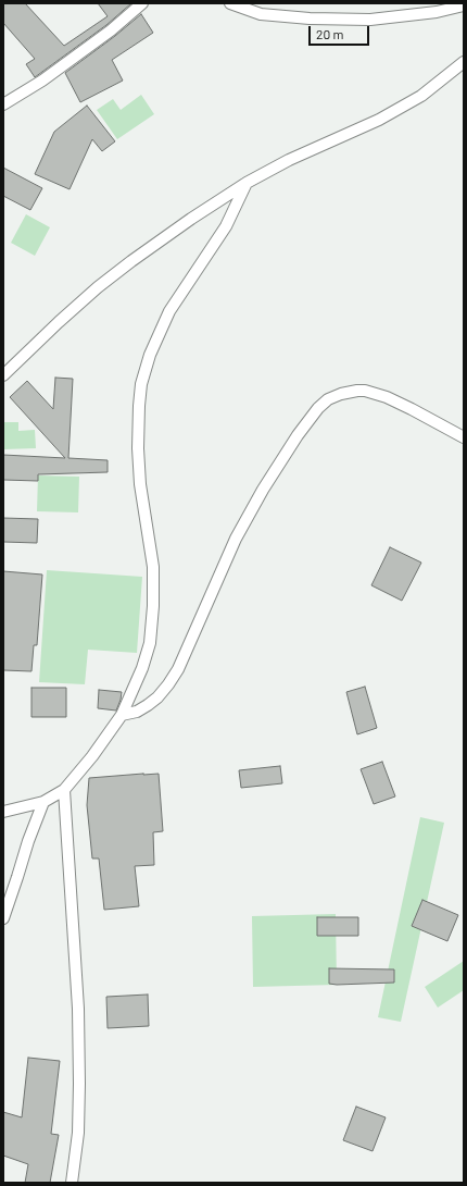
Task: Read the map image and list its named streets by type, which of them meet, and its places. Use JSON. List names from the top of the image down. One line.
{"scale_bar":"20 m"}
